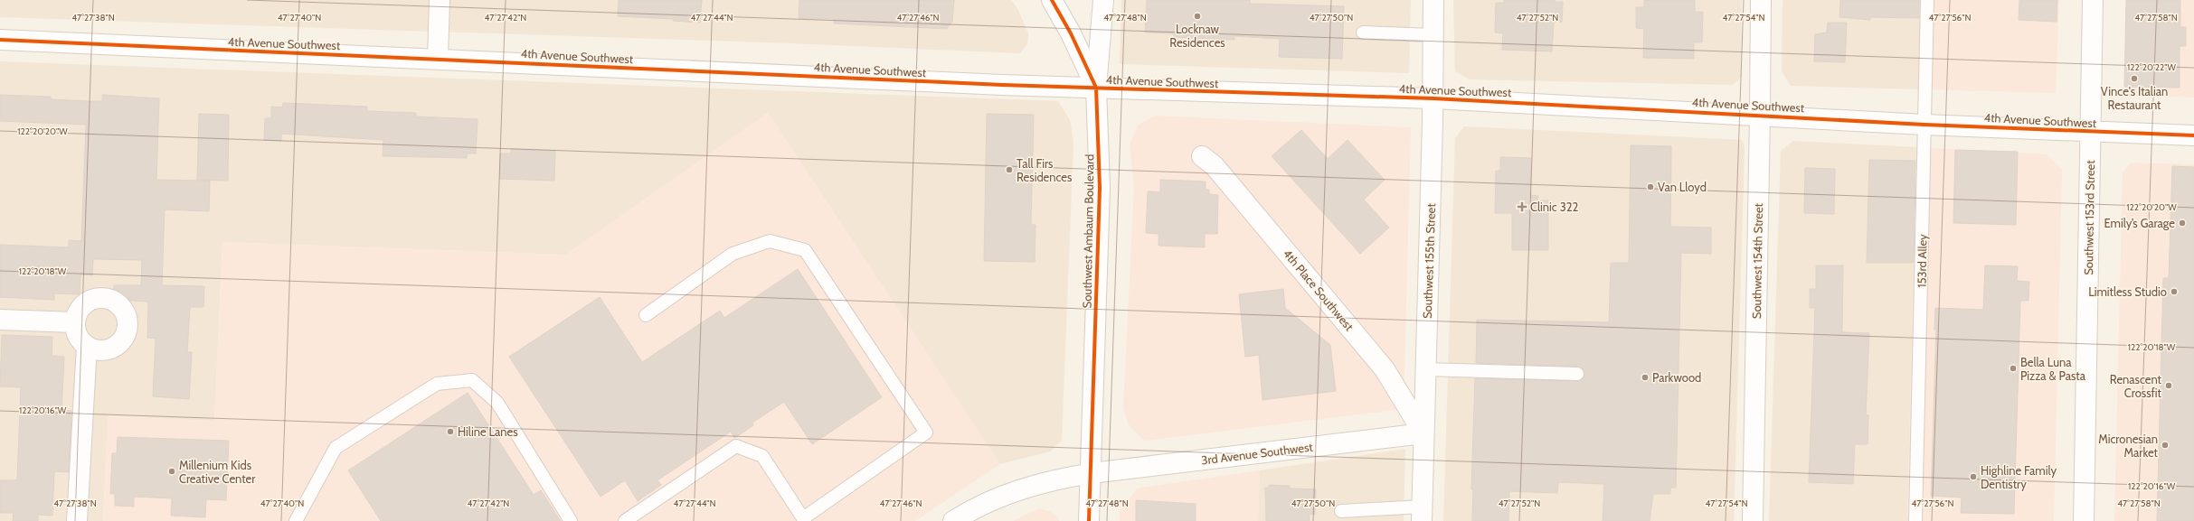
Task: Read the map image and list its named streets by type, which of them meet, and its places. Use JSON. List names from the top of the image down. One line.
{"streets":{"street":["4th Avenue Southwest","Southwest 153rd Street","Southwest Ambaum Boulevard","Southwest 155th Street","Southwest 154th Street","4th Place Southwest","3rd Avenue Southwest"],"lane":["153rd Alley"]},"crossings":[["4th Avenue Southwest","Southwest 153rd Street"],["4th Avenue Southwest","Southwest Ambaum Boulevard"],["4th Avenue Southwest","Southwest 155th Street"],["4th Avenue Southwest","Southwest 154th Street"],["4th Avenue Southwest","153rd Alley"],["Southwest Ambaum Boulevard","3rd Avenue Southwest"],["Southwest 155th Street","4th Place Southwest"],["Southwest 155th Street","3rd Avenue Southwest"],["4th Place Southwest","3rd Avenue Southwest"]],"places":{"other":["Locknaw Residences","Vince's Italian Restaurant","Tall Firs Residences","Van Lloyd","Emily’s Garage","Limitless Studio","Bella Luna Pizza & Pasta","Parkwood","Renascent Crossfit","Hiline Lanes","Micronesian Market","Millenium Kids Creative Center","Highline Family Dentistry"],"health":["Clinic 322"]},"coordinates":["47°27'38\"N","47°27'40\"N","47°27'42\"N","47°27'44\"N","47°27'46\"N","47°27'48\"N","47°27'50\"N","47°27'52\"N","47°27'54\"N","47°27'56\"N","47°27'58\"N","122°20'22\"W","122°20'20\"W","122°20'18\"W","122°20'16\"W"]}
